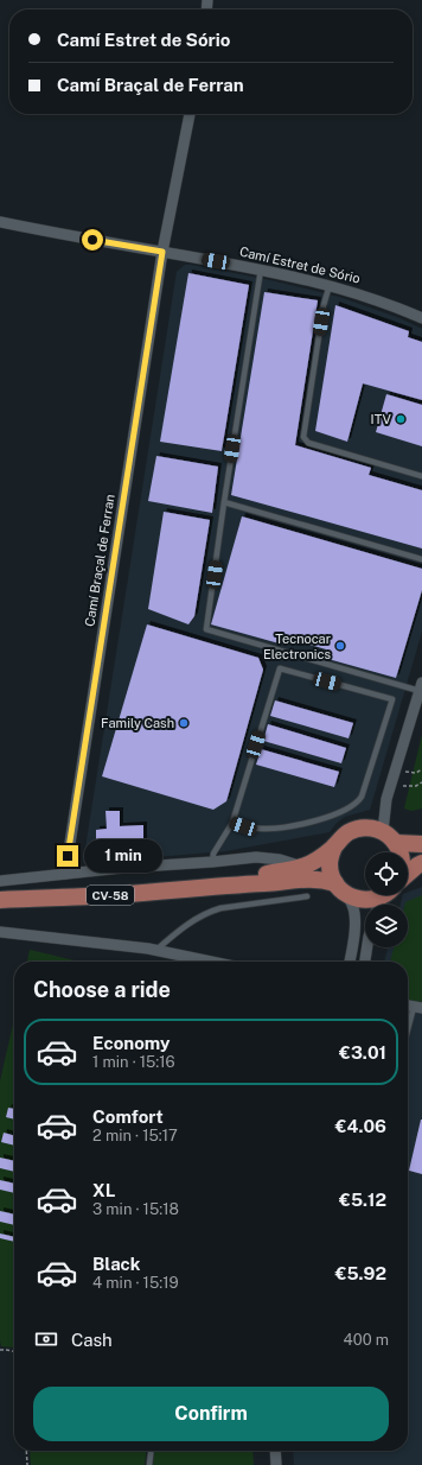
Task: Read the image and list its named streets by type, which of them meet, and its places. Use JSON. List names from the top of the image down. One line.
{"streets":{"main road":["CV-58"],"street":["Camí Estret de Sório","Camí Braçal de Ferran"]},"crossings":[["Camí Estret de Sório","Camí Braçal de Ferran"]],"places":["ITV","Tecnocar Electronics","Family Cash"],"page":{"banner":["Camí Estret de Sório","Camí Braçal de Ferran"],"bubble":"1 min","heading":"Choose a ride","list":[{"name":"Economy","note":"1 min · 15:16","value":"€3.01"},{"name":"Comfort","note":"2 min · 15:17","value":"€4.06"},{"name":"XL","note":"3 min · 15:18","value":"€5.12"},{"name":"Black","note":"4 min · 15:19","value":"€5.92"}],"pay":["Cash","400 m"],"buttons":"Confirm"}}
